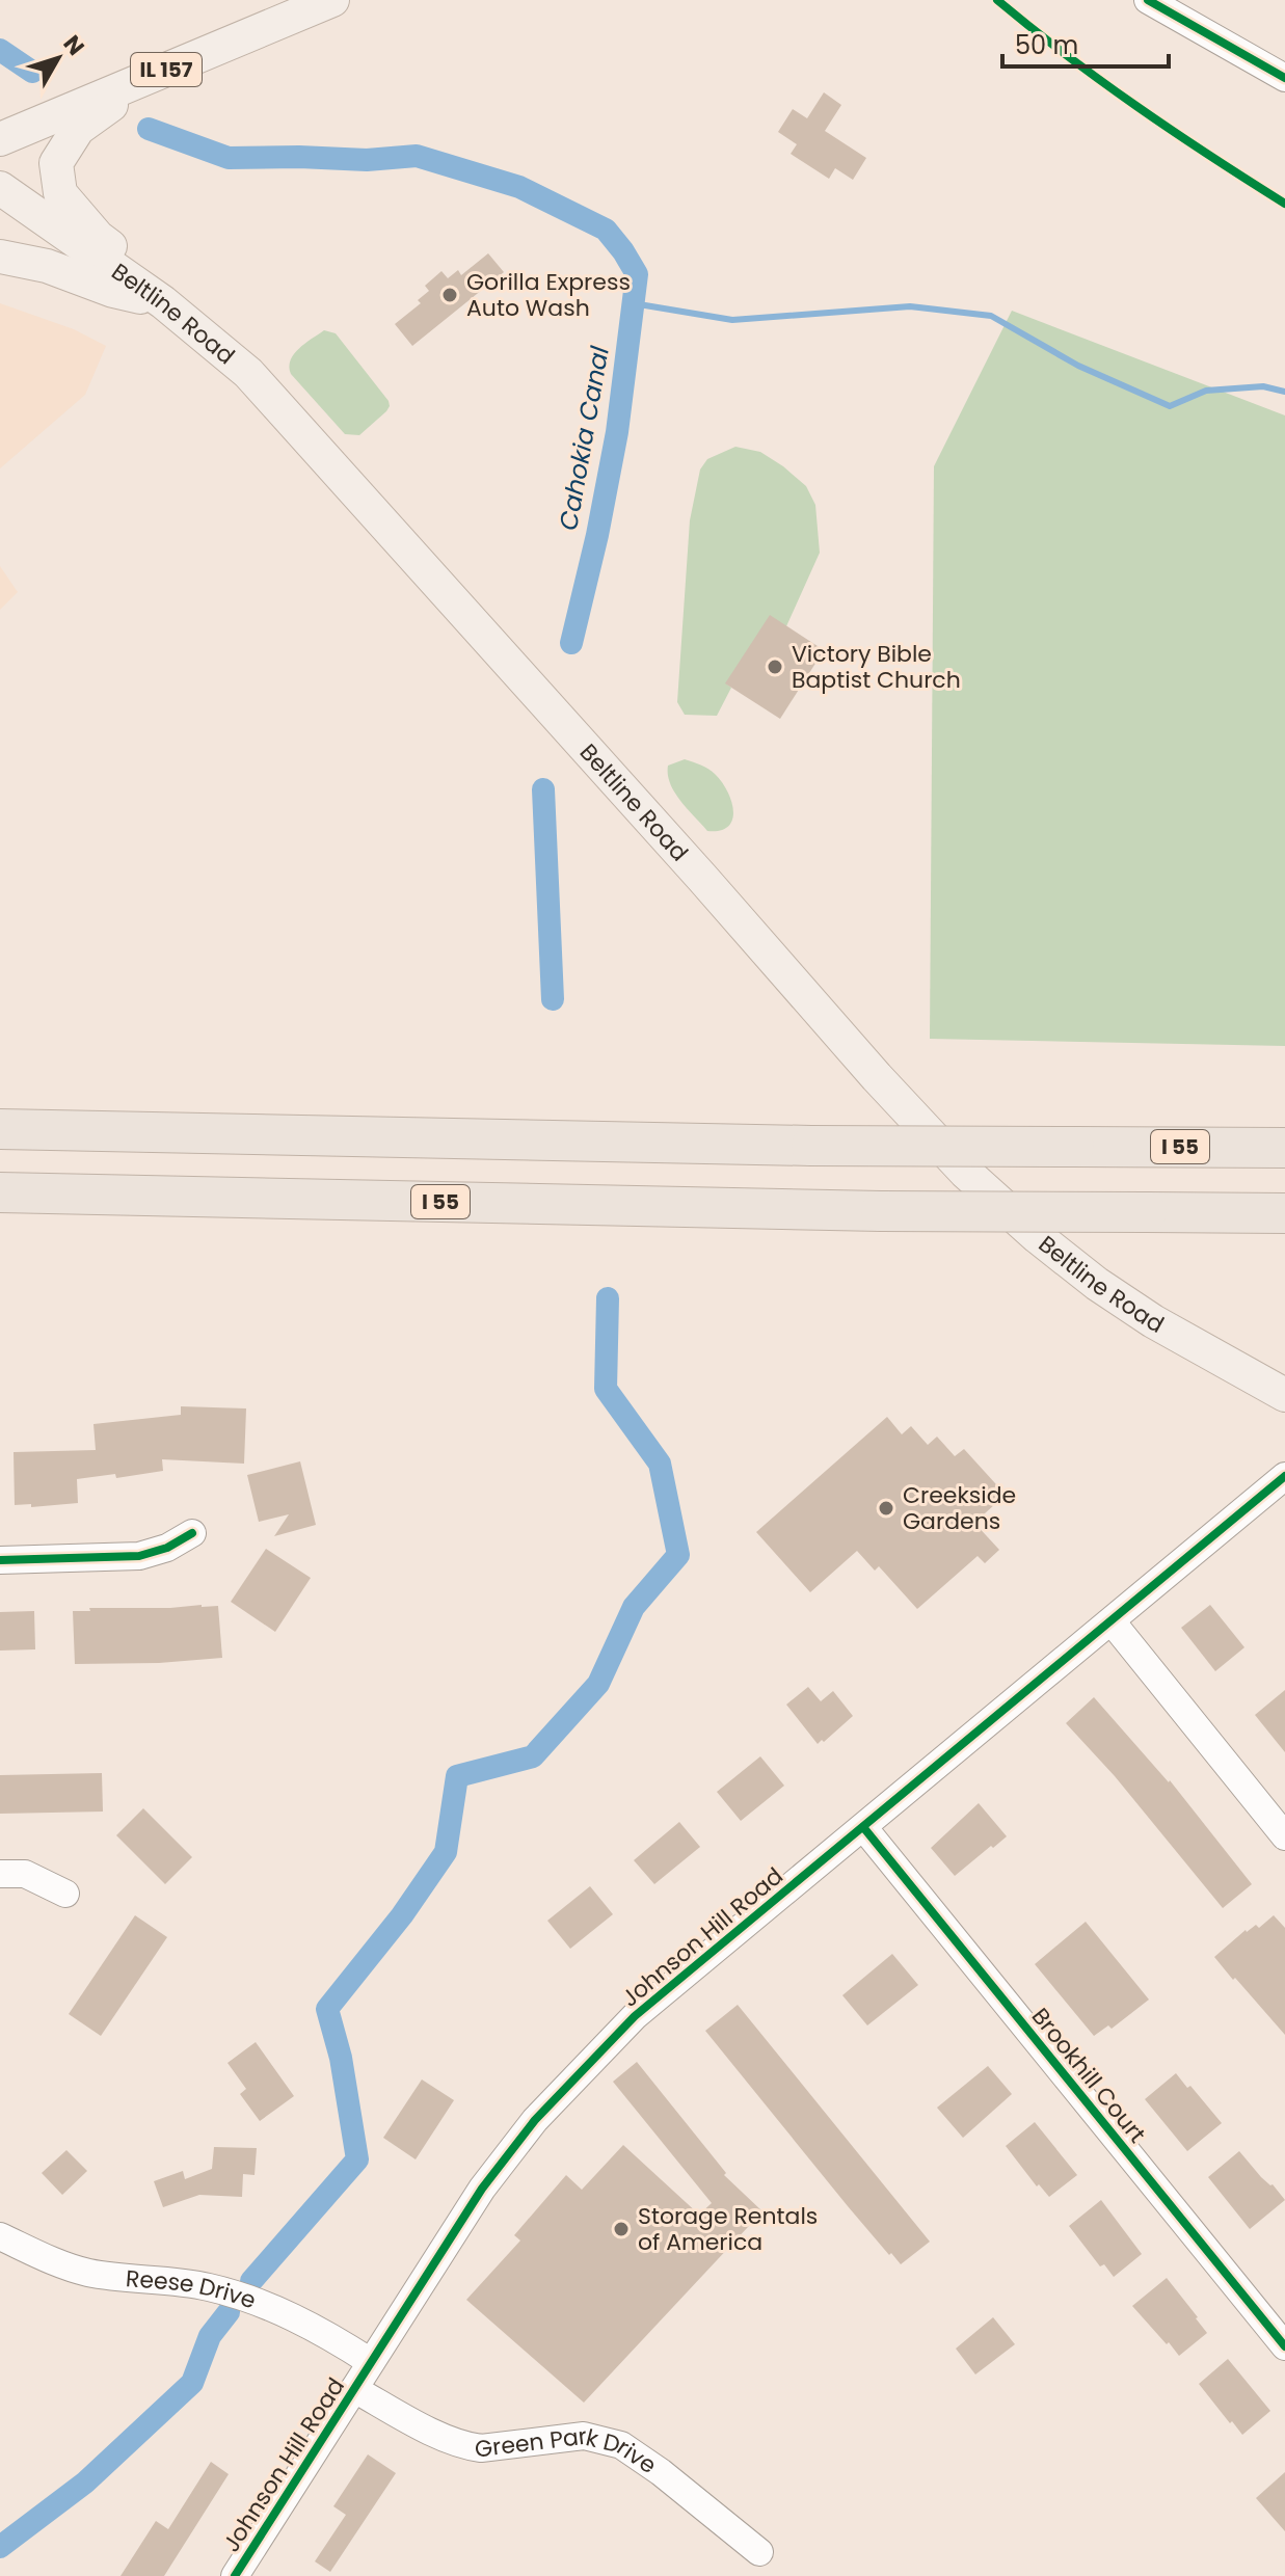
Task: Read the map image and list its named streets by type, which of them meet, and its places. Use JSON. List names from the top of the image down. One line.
{"streets":{"highway":["I 55"],"main road":["IL 157","Beltline Road"],"street":["Johnson Hill Road","Brookhill Court","Reese Drive","Green Park Drive"]},"crossings":[["Johnson Hill Road","Brookhill Court"],["Johnson Hill Road","Reese Drive"],["Johnson Hill Road","Green Park Drive"]],"water":["Cahokia Canal"],"places":["Gorilla Express Auto Wash","Victory Bible Baptist Church","Creekside Gardens","Storage Rentals of America"],"scale_bar":"50 m","north":"top right"}
